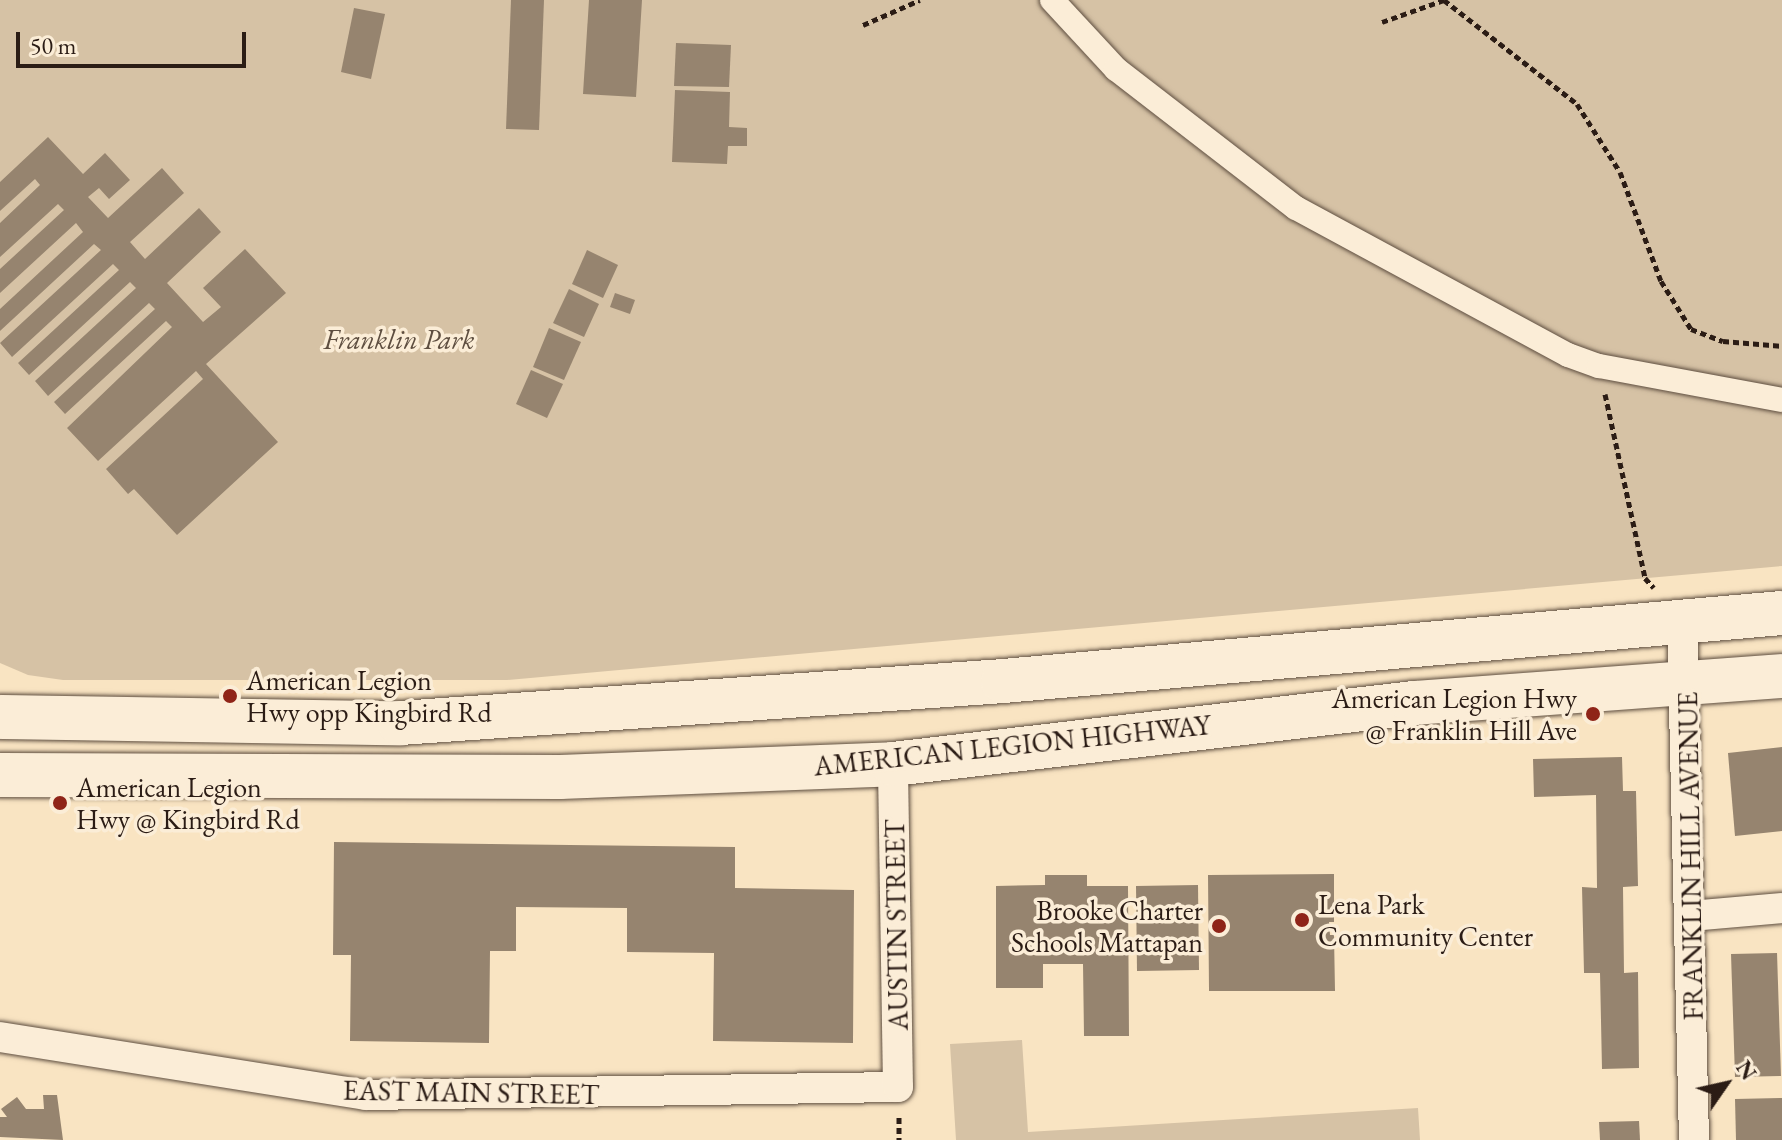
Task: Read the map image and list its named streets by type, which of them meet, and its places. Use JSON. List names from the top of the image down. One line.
{"streets":{"main road":["AMERICAN LEGION HIGHWAY"],"street":["FRANKLIN HILL AVENUE","AUSTIN STREET","EAST MAIN STREET"]},"crossings":[["AMERICAN LEGION HIGHWAY","FRANKLIN HILL AVENUE"],["AMERICAN LEGION HIGHWAY","AUSTIN STREET"],["AUSTIN STREET","EAST MAIN STREET"]],"parks":["Franklin Park"],"places":["American Legion Hwy opp Kingbird Rd","American Legion Hwy @ Franklin Hill Ave","American Legion Hwy @ Kingbird Rd","Lena Park Community Center","Brooke Charter Schools Mattapan"],"scale_bar":"50 m","north":"top right"}
